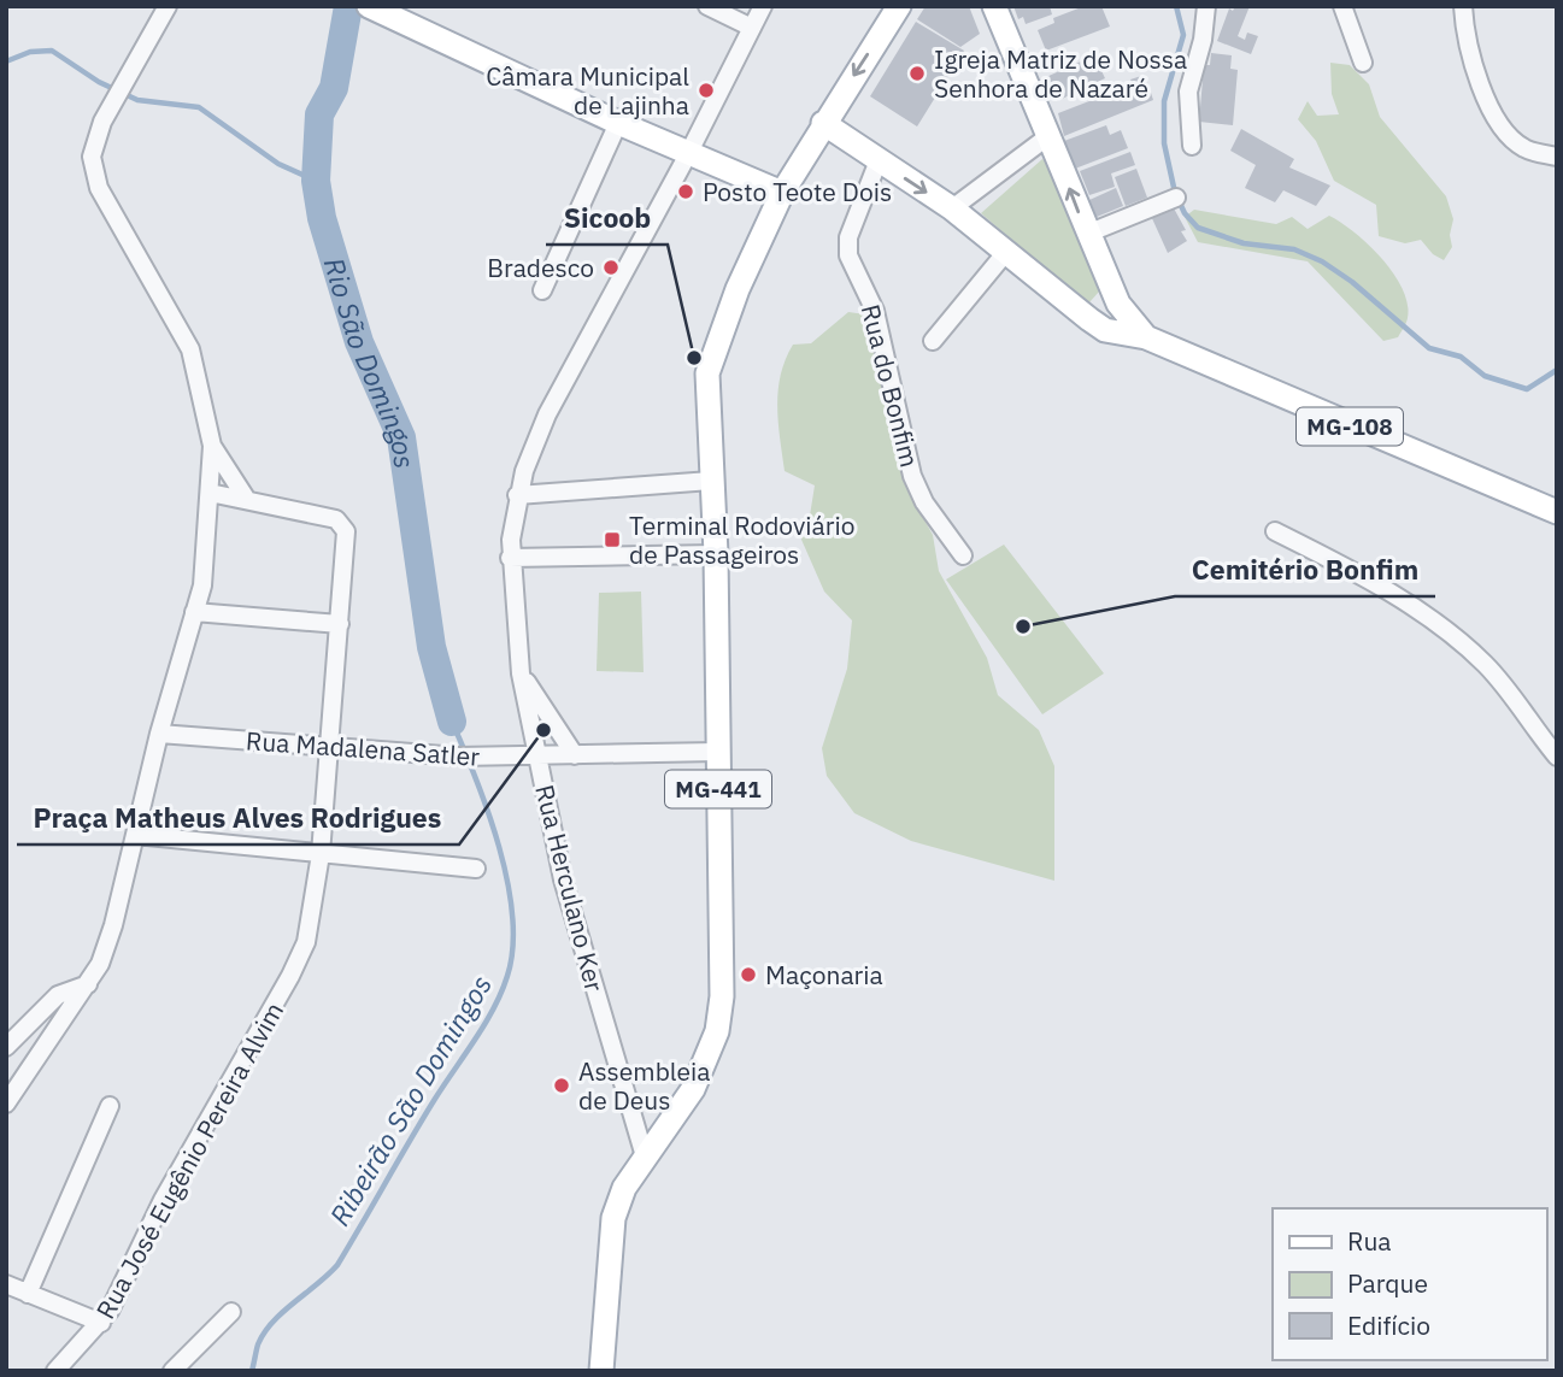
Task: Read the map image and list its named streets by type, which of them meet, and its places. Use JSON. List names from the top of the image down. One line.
{"streets":{"main road":["MG-108","MG-441"],"street":["Rua do Bonfim","Rua Madalena Satler","Rua Herculano Ker","Rua José Eugênio Pereira Alvim"]},"crossings":[["Rua do Bonfim","MG-108"],["Rua Madalena Satler","MG-441"],["Rua Madalena Satler","Rua Herculano Ker"],["Rua Madalena Satler","Rua José Eugênio Pereira Alvim"],["MG-441","Rua Herculano Ker"]],"water":["Rio São Domingos","Ribeirão São Domingos"],"places":{"other":["Igreja Matriz de Nossa Senhora de Nazaré","Câmara Municipal de Lajinha","Posto Teote Dois","Bradesco","Sicoob","Cemitério Bonfim","Praça Matheus Alves Rodrigues","Maçonaria","Assembleia de Deus"],"transit":["Terminal Rodoviário de Passageiros"]},"legend":["Rua","Parque","Edifício"]}
